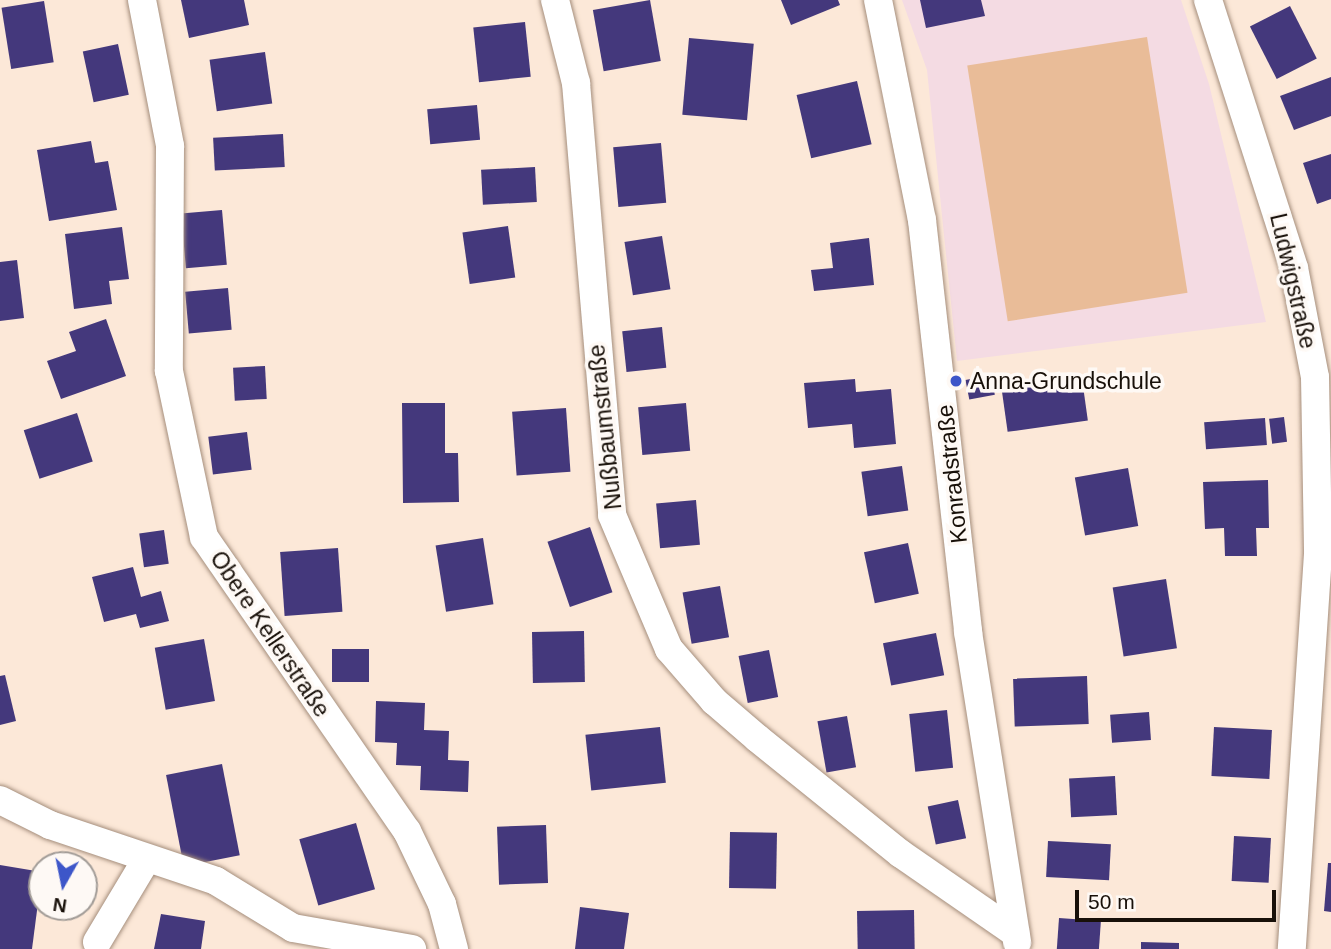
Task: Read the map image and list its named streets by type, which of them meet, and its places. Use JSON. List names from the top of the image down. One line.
{"streets":{"street":["Ludwigstraße","Nußbaumstraße","Konradstraße","Obere Kellerstraße"]},"crossings":[["Nußbaumstraße","Konradstraße"]],"places":["Anna-Grundschule"],"scale_bar":"50 m","north":"bottom"}
